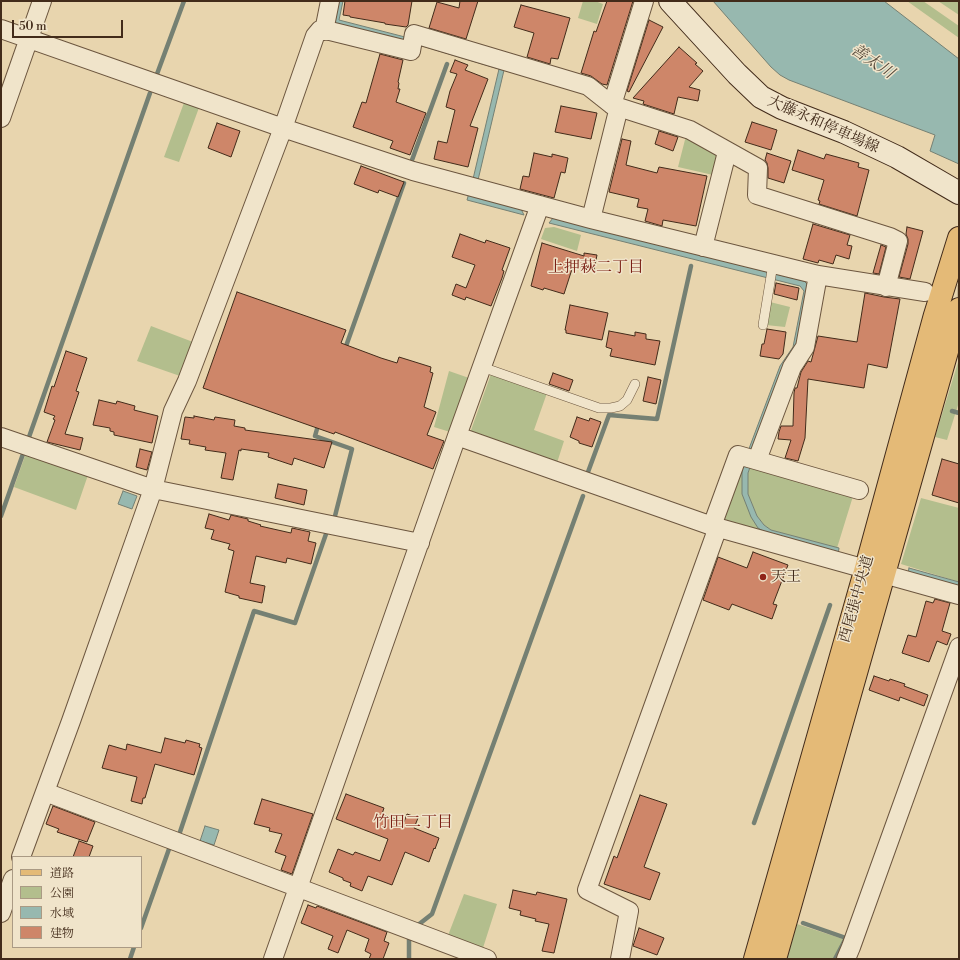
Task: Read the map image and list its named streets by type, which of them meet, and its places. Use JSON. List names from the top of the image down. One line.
{"streets":{"main road":["大藤永和停車場線","西尾張中央道"]},"districts":["上押萩二丁目","竹田二丁目"],"water":["善太川"],"places":["天王"],"legend":["道路","公園","水域","建物"],"scale_bar":"50 m"}
